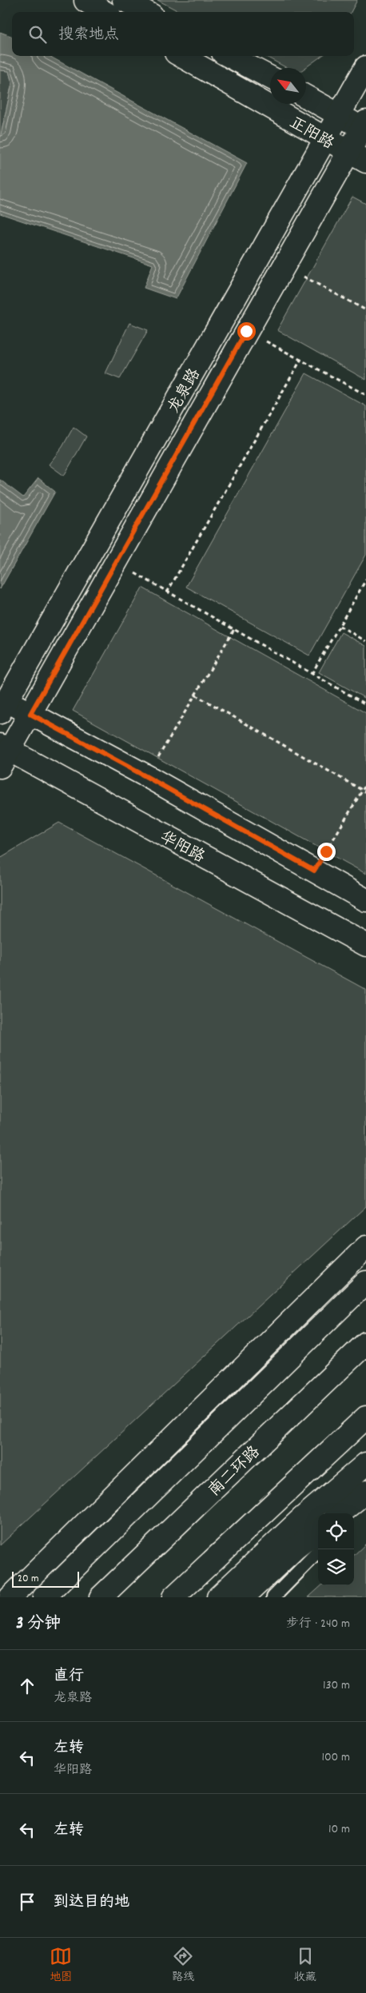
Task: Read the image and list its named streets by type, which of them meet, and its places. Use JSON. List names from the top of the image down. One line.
{"streets":{"main road":["正阳路","龙泉路","华阳路","南二环路"]},"crossings":[["正阳路","龙泉路"],["龙泉路","华阳路"]],"scale_bar":"20 m","north":"top left","page":{"search":"搜索地点","scale":"20 m","heading":["3 分钟","步行 · 240 m"],"list":[["直行","龙泉路","130 m"],["左转","华阳路","100 m"],["左转","10 m"],"到达目的地"],"nav":["地图","路线","收藏"]}}
